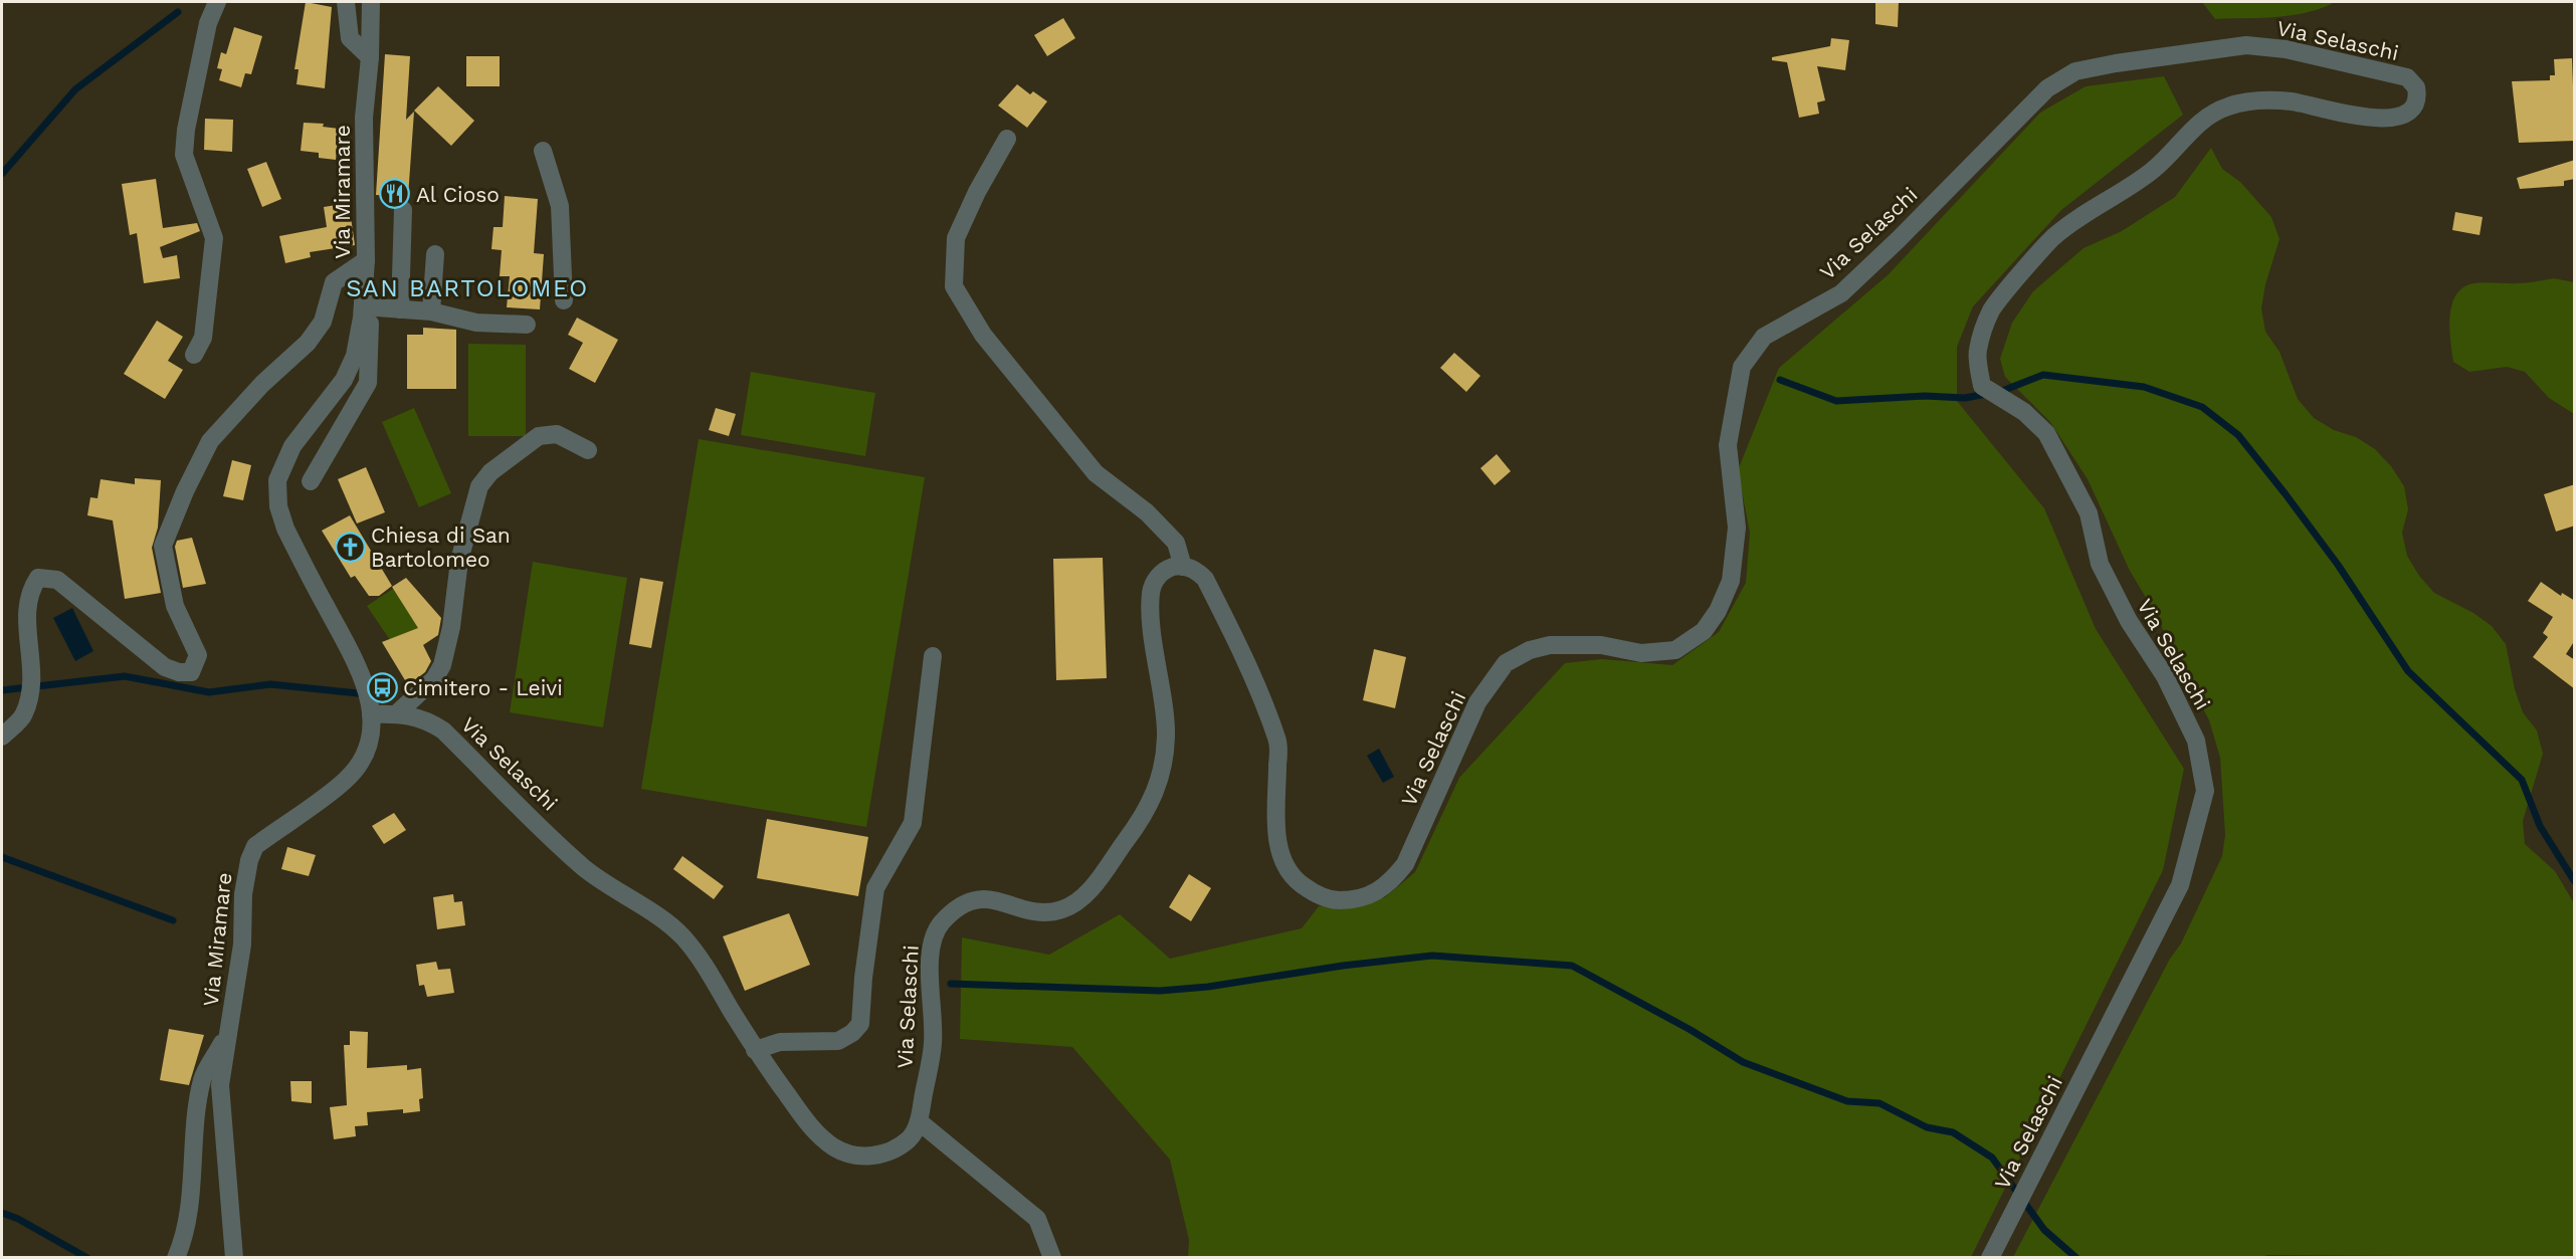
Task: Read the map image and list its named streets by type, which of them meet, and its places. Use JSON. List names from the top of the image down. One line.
{"streets":{"street":["Via Selaschi","Via Miramare"]},"crossings":[["Via Selaschi","Via Miramare"]],"districts":["SAN BARTOLOMEO"],"places":{"restaurant":["Al Cioso"],"church":["Chiesa di San Bartolomeo"],"bus stop":["Cimitero - Leivi"]}}
